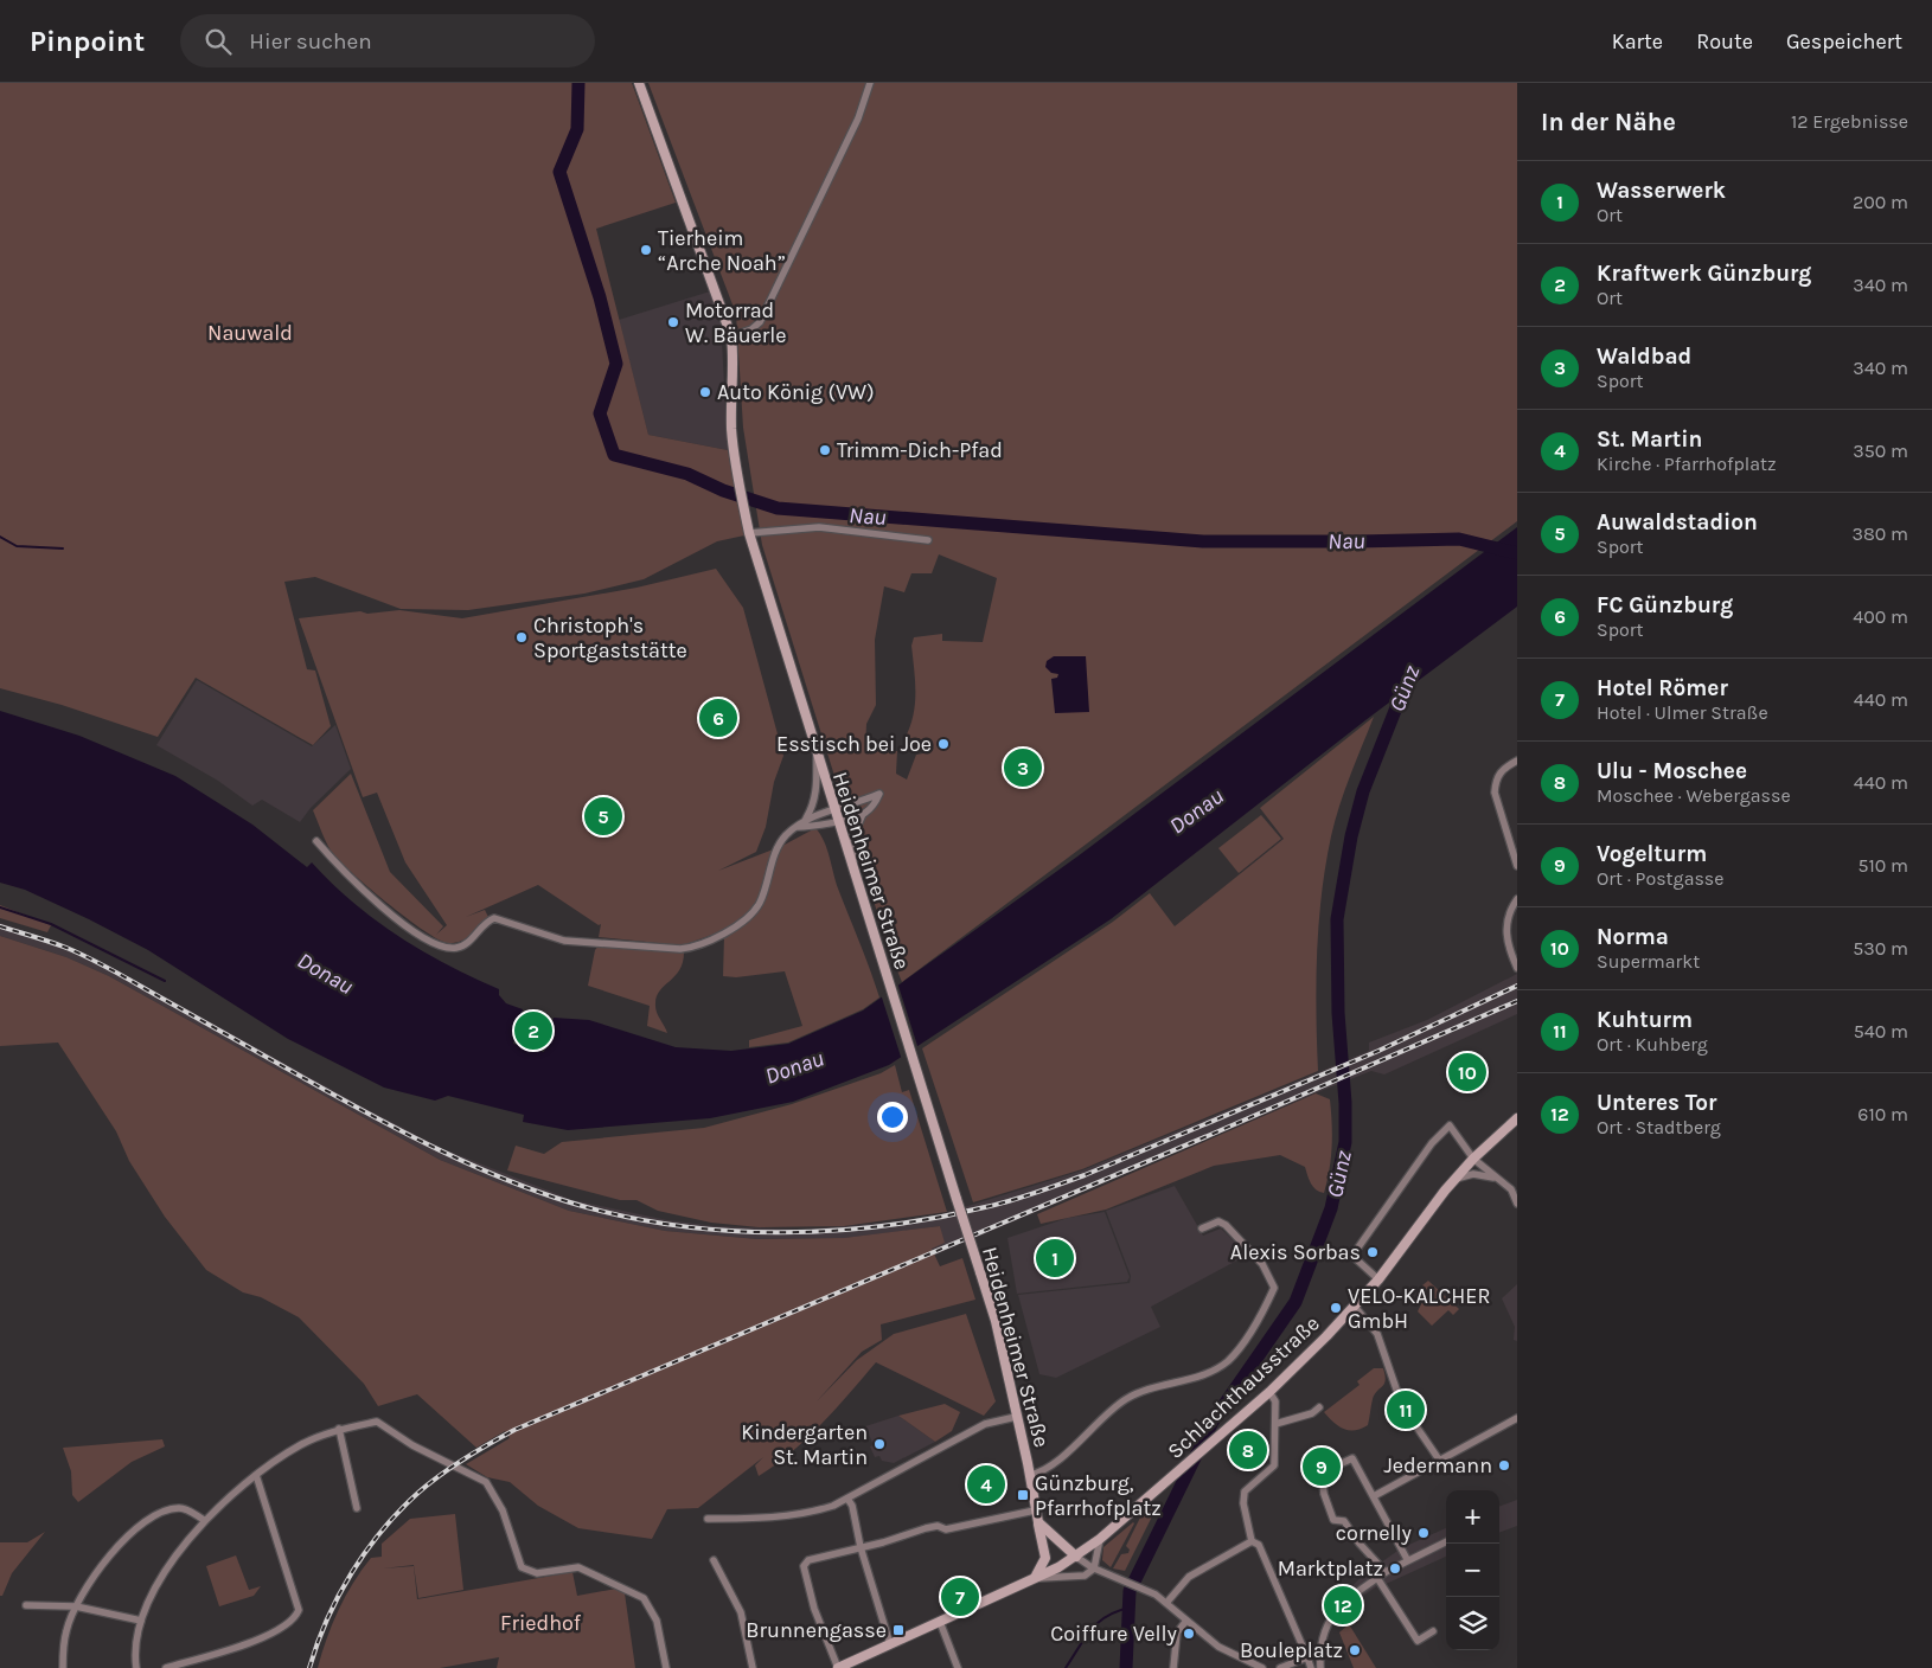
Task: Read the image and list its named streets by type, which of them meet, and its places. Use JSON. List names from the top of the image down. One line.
{"streets":{"main road":["Heidenheimer Straße","Schlachthausstraße"]},"crossings":[["Heidenheimer Straße","Schlachthausstraße"]],"water":["Nau","Günz","Donau"],"parks":["Nauwald","Friedhof"],"places":{"other":["Tierheim “Arche Noah”","Motorrad W. Bäuerle","Auto König (VW)","Trimm-Dich-Pfad","Christoph's Sportgaststätte","Esstisch bei Joe","Alexis Sorbas","VELO-KALCHER GmbH","Kindergarten St. Martin","Jedermann","cornelly","Marktplatz","Coiffure Velly","Bouleplatz"],"transit":["Günzburg, Pfarrhofplatz","Brunnengasse"]},"page":{"header":"Pinpoint","search":"Hier suchen","nav":["Karte","Route","Gespeichert"],"heading":["In der Nähe","12 Ergebnisse"],"list":[{"mark":"1","name":"Wasserwerk","note":"Ort","value":"200 m"},{"mark":"2","name":"Kraftwerk Günzburg","note":"Ort","value":"340 m"},{"mark":"3","name":"Waldbad","note":"Sport","value":"340 m"},{"mark":"4","name":"St. Martin","note":"Kirche · Pfarrhofplatz","value":"350 m"},{"mark":"5","name":"Auwaldstadion","note":"Sport","value":"380 m"},{"mark":"6","name":"FC Günzburg","note":"Sport","value":"400 m"},{"mark":"7","name":"Hotel Römer","note":"Hotel · Ulmer Straße","value":"440 m"},{"mark":"8","name":"Ulu - Moschee","note":"Moschee · Webergasse","value":"440 m"},{"mark":"9","name":"Vogelturm","note":"Ort · Postgasse","value":"510 m"},{"mark":"10","name":"Norma","note":"Supermarkt","value":"530 m"},{"mark":"11","name":"Kuhturm","note":"Ort · Kuhberg","value":"540 m"},{"mark":"12","name":"Unteres Tor","note":"Ort · Stadtberg","value":"610 m"}],"pins":["6","3","5","2","10","1","11","8","9","4","7","12"],"map_buttons":["+","−"]}}
